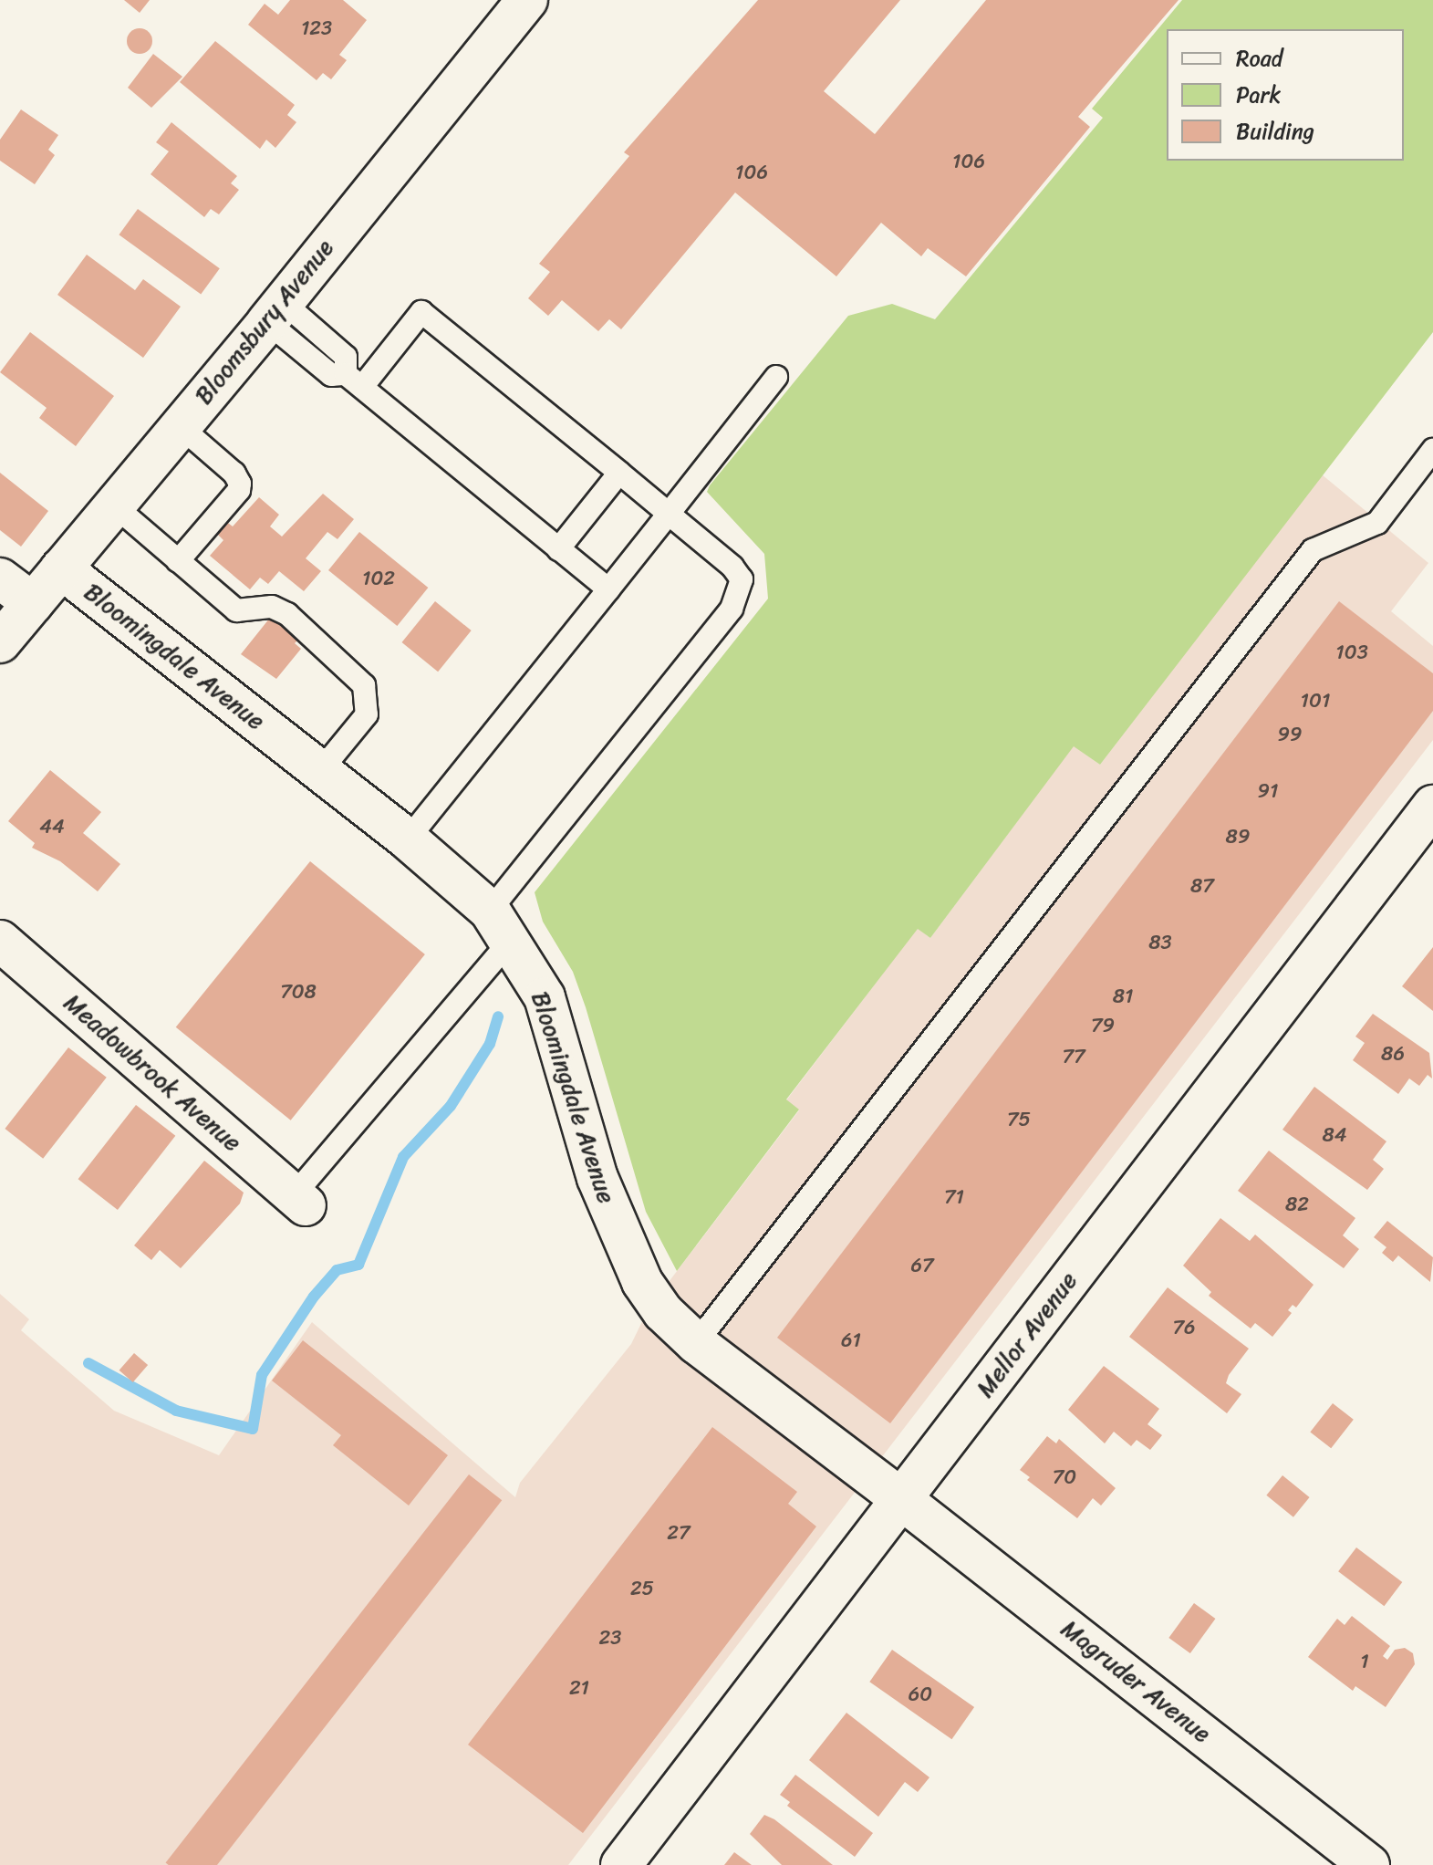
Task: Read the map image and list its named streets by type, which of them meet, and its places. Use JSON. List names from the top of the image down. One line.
{"streets":{"street":["Bloomsbury Avenue","Bloomingdale Avenue","Meadowbrook Avenue","Mellor Avenue","Magruder Avenue"]},"crossings":[["Bloomsbury Avenue","Bloomingdale Avenue"],["Bloomingdale Avenue","Mellor Avenue"],["Bloomingdale Avenue","Magruder Avenue"],["Mellor Avenue","Magruder Avenue"]],"house_numbers":["123","106","106","102","103","101","99","91","44","89","87","83","708","81","79","86","77","75","84","71","82","67","76","61","70","27","25","23","1","21","60"],"legend":["Road","Park","Building"]}
